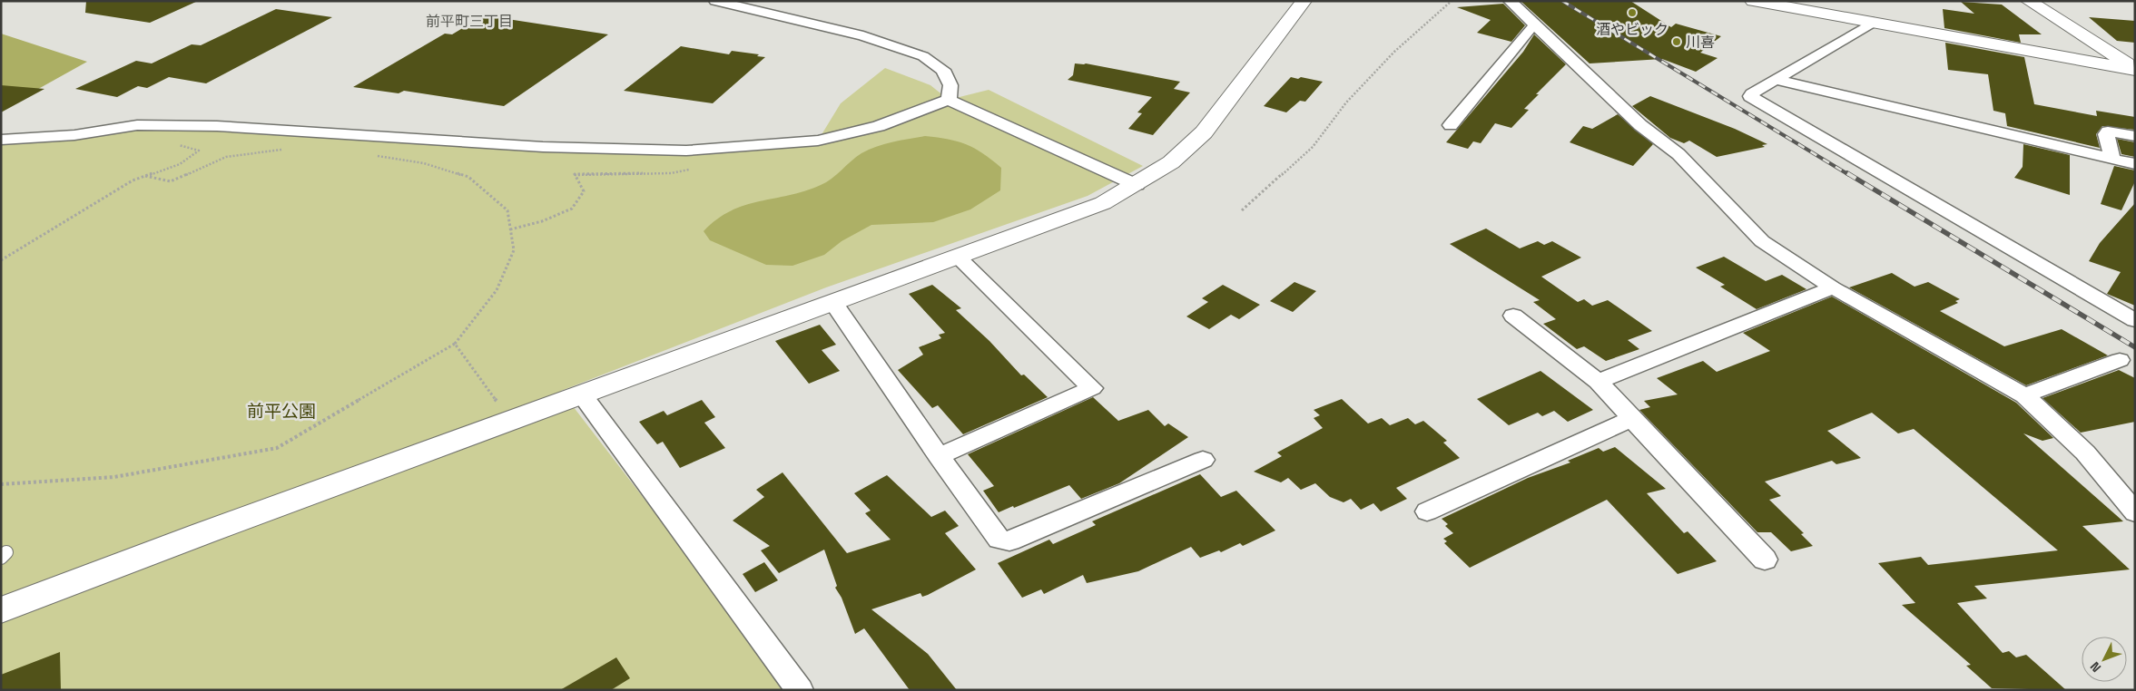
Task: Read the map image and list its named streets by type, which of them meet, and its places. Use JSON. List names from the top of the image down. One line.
{"districts":["前平町三丁目"],"parks":["前平公園"],"places":["酒やビック","川喜"],"north":"bottom left"}
